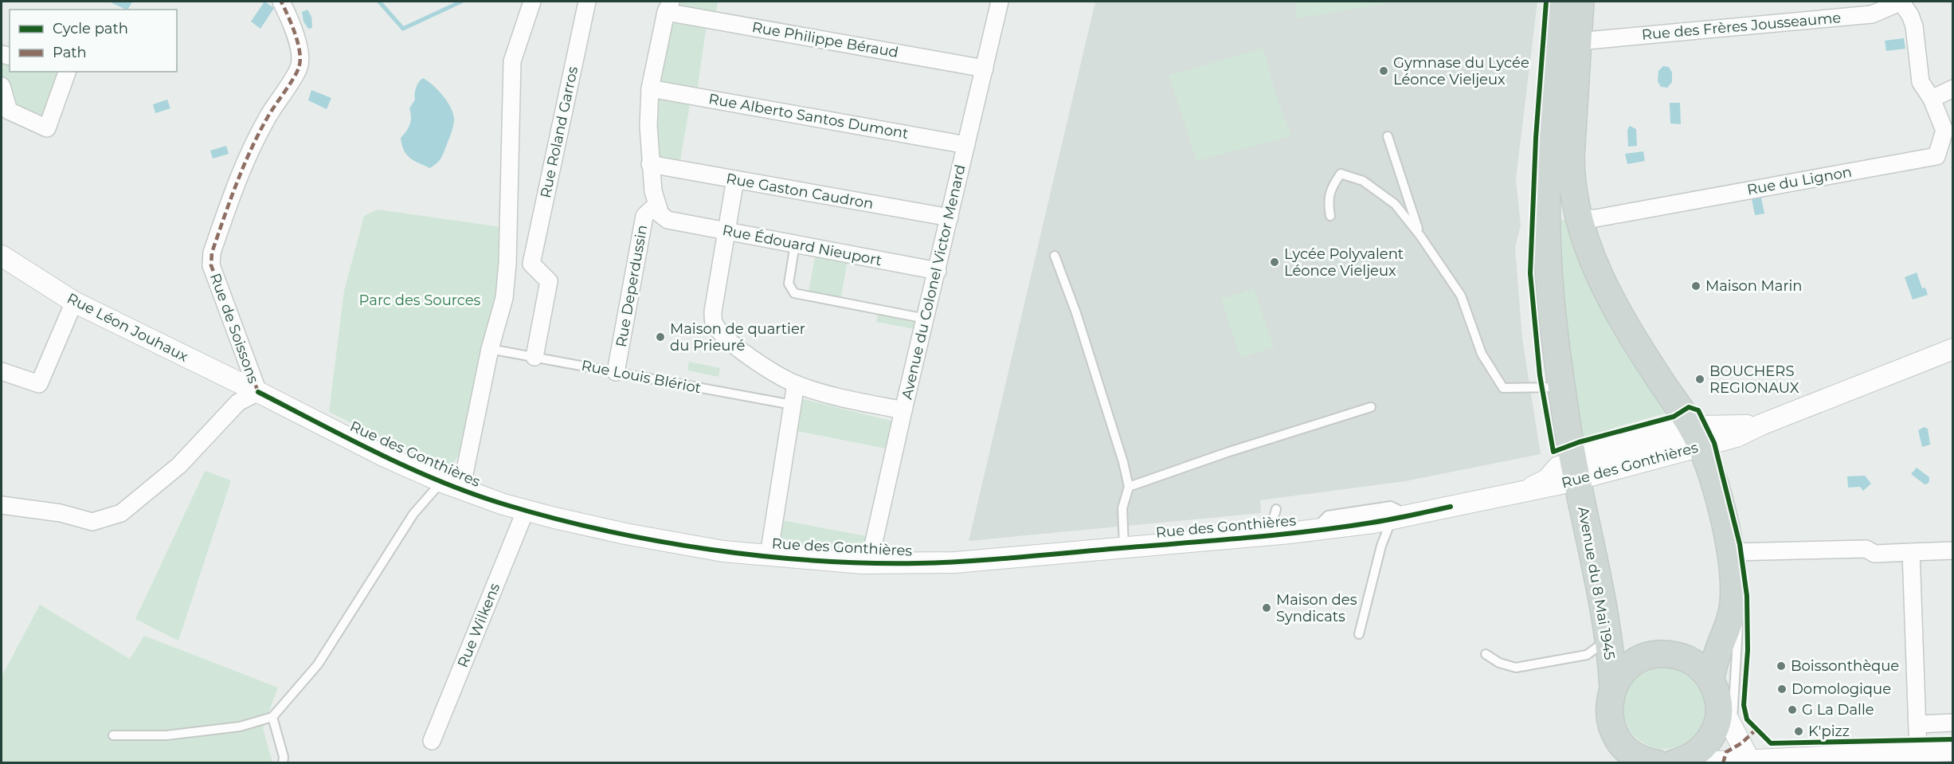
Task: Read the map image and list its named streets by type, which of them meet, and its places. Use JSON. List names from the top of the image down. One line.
{"streets":{"main road":["Avenue du 8 Mai 1945"],"street":["Rue des Frères Jousseaume","Rue Philippe Béraud","Rue Alberto Santos Dumont","Rue Roland Garros","Rue du Lignon","Rue Gaston Caudron","Rue Édouard Nieuport","Avenue du Colonel Victor Menard","Rue Deperdussin","Rue Léon Jouhaux","Rue de Soissons","Rue des Gonthières","Rue Wilkens"],"lane":["Rue Louis Blériot"]},"crossings":[["Rue Philippe Béraud","Avenue du Colonel Victor Menard"],["Rue Alberto Santos Dumont","Avenue du Colonel Victor Menard"],["Rue Gaston Caudron","Avenue du Colonel Victor Menard"],["Rue Édouard Nieuport","Avenue du Colonel Victor Menard"],["Rue Édouard Nieuport","Rue Deperdussin"],["Avenue du Colonel Victor Menard","Rue des Gonthières"],["Rue Deperdussin","Rue Louis Blériot"],["Rue Léon Jouhaux","Rue de Soissons"],["Rue Léon Jouhaux","Rue des Gonthières"],["Rue de Soissons","Rue des Gonthières"],["Rue des Gonthières","Avenue du 8 Mai 1945"],["Rue des Gonthières","Rue Wilkens"]],"parks":["Parc des Sources"],"places":["Gymnase du Lycée Léonce Vieljeux","Lycée Polyvalent Léonce Vieljeux","Maison Marin","Maison de quartier du Prieuré","BOUCHERS REGIONAUX","Maison des Syndicats","Boissonthèque","Domologique","G La Dalle","K'pizz"],"legend":["Cycle path","Path"]}
